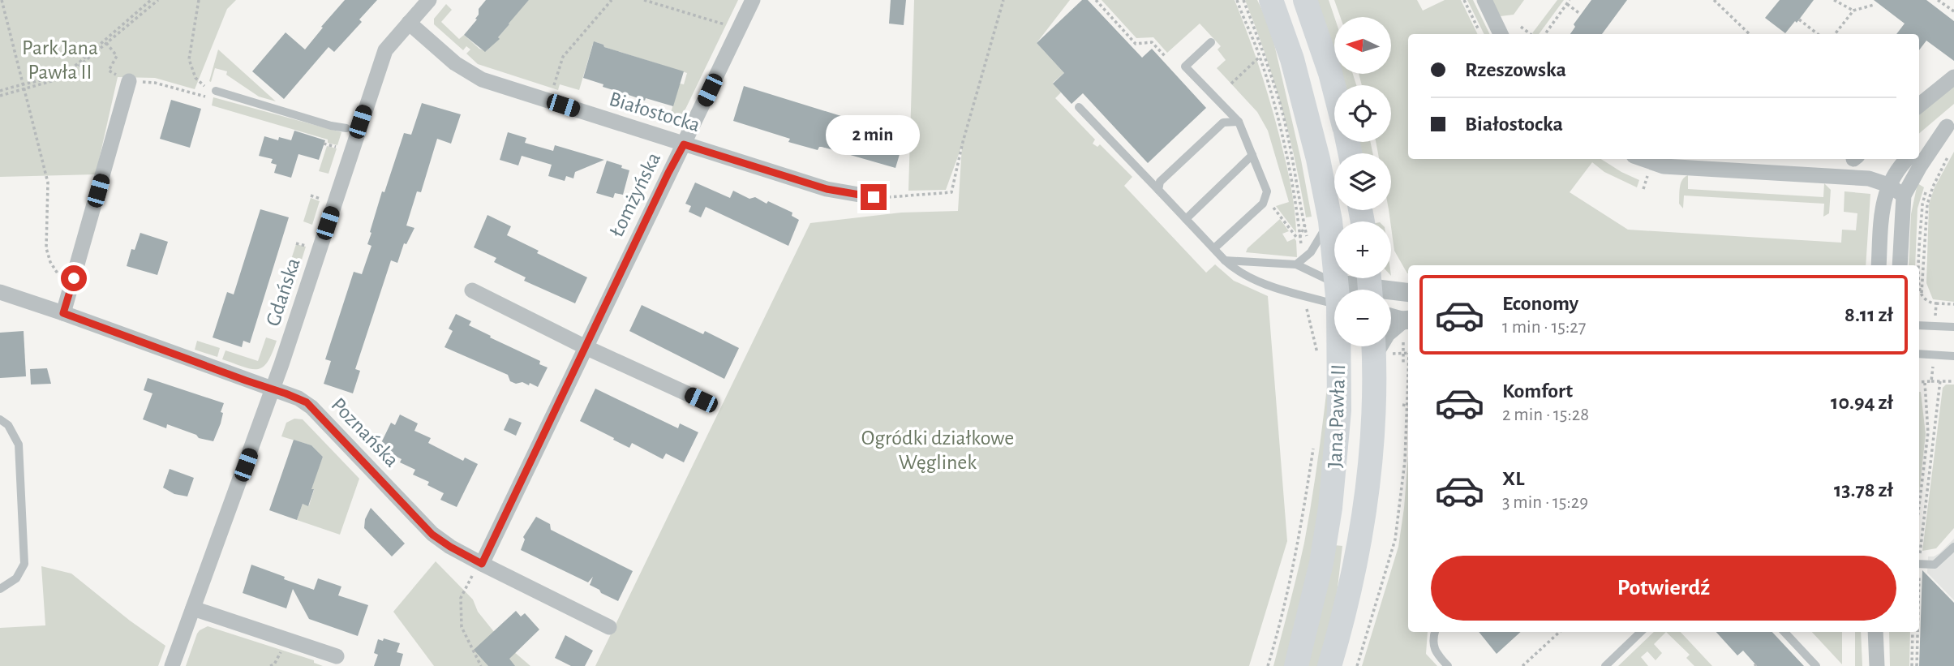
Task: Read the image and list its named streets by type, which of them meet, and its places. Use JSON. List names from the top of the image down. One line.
{"streets":{"main road":["Jana Pawła II"],"street":["Białostocka","Łomżyńska","Gdańska","Poznańska"]},"crossings":[["Białostocka","Łomżyńska"],["Białostocka","Gdańska"],["Łomżyńska","Poznańska"],["Gdańska","Poznańska"]],"parks":["Park Jana Pawła II","Ogródki działkowe Węglinek"],"north":"left","page":{"map_buttons":["+","−"],"banner":["Rzeszowska","Białostocka"],"bubble":"2 min","list":[{"name":"Economy","note":"1 min · 15:27","value":"8.11 zł"},{"name":"Komfort","note":"2 min · 15:28","value":"10.94 zł"},{"name":"XL","note":"3 min · 15:29","value":"13.78 zł"}],"buttons":"Potwierdź"}}
